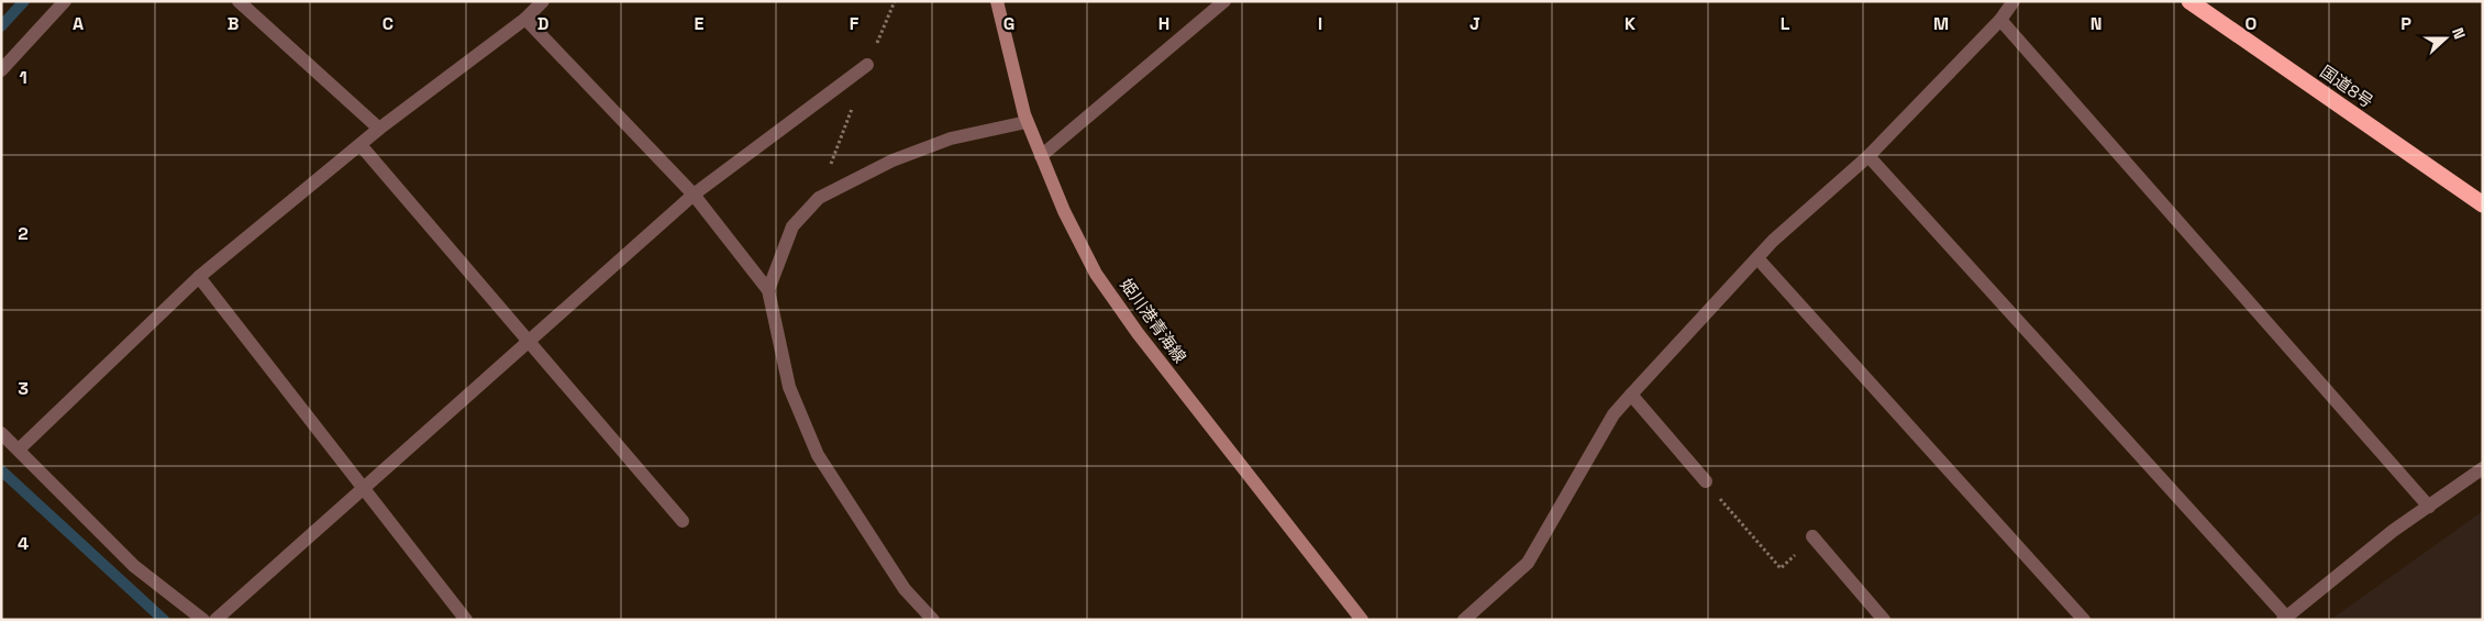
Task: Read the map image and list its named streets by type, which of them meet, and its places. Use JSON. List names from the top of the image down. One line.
{"streets":{"highway":["国道8号"],"main road":["姫川港青海線"]},"north":"right","grid":{"columns":["A","B","C","D","E","F","G","H","I","J","K","L","M","N","O","P"],"rows":["1","2","3","4"]}}
